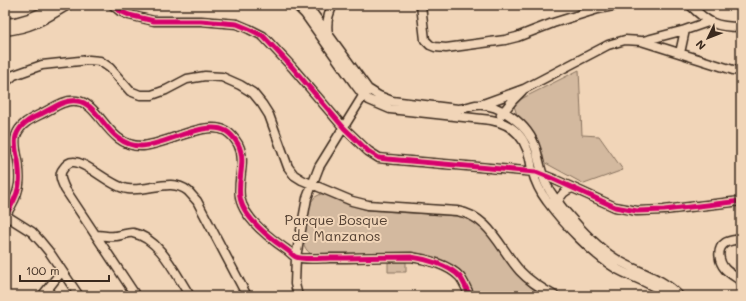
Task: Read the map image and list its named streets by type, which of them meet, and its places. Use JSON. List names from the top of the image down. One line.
{"parks":["Parque Bosque de Manzanos"],"scale_bar":"100 m","north":"bottom left"}
